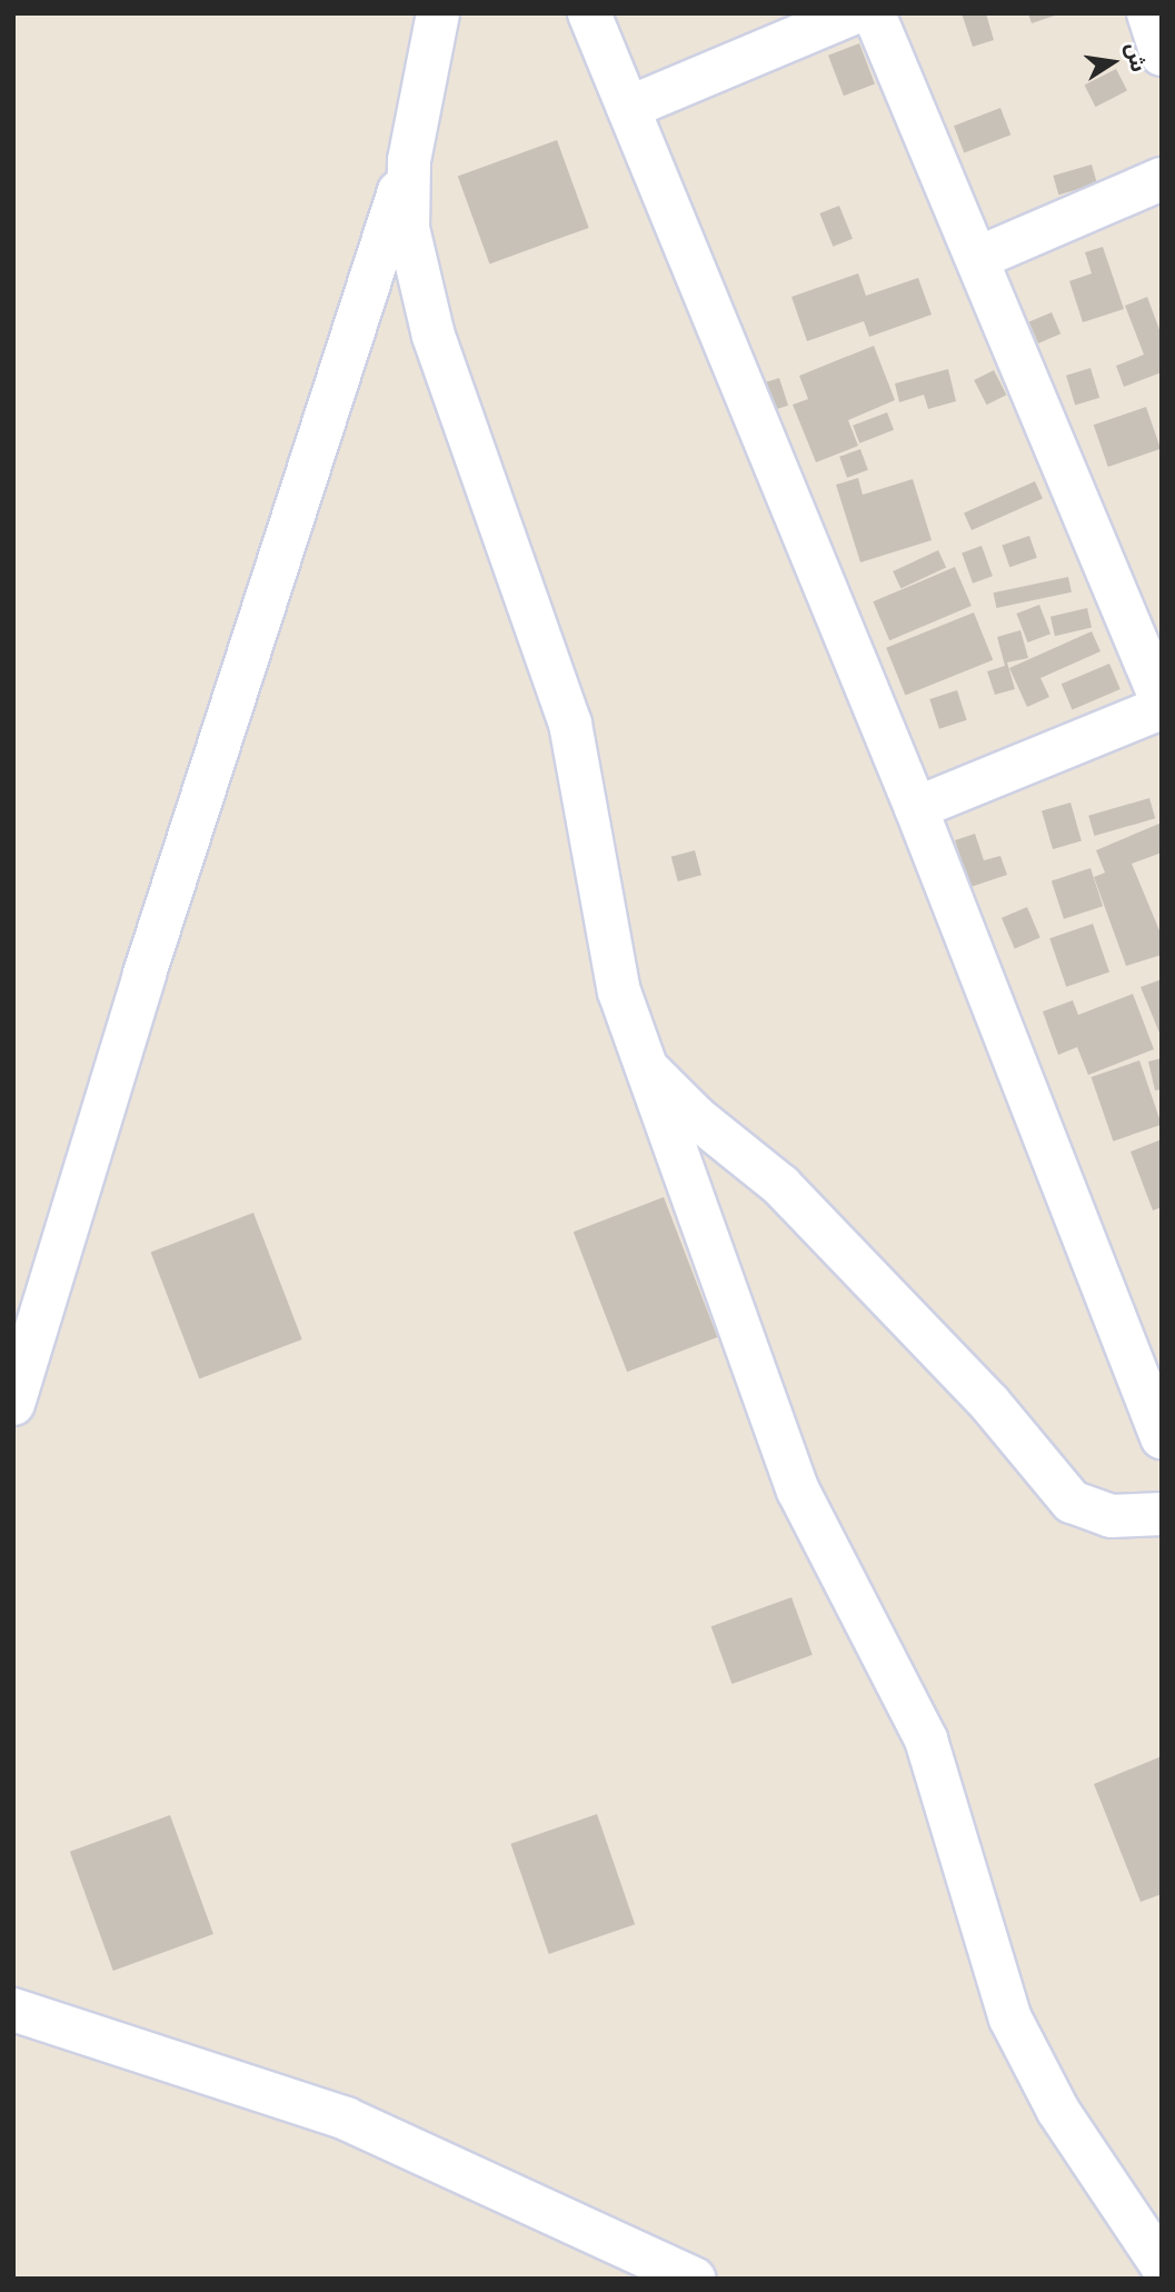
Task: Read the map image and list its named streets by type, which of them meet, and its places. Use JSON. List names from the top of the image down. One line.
{"north":"right"}
